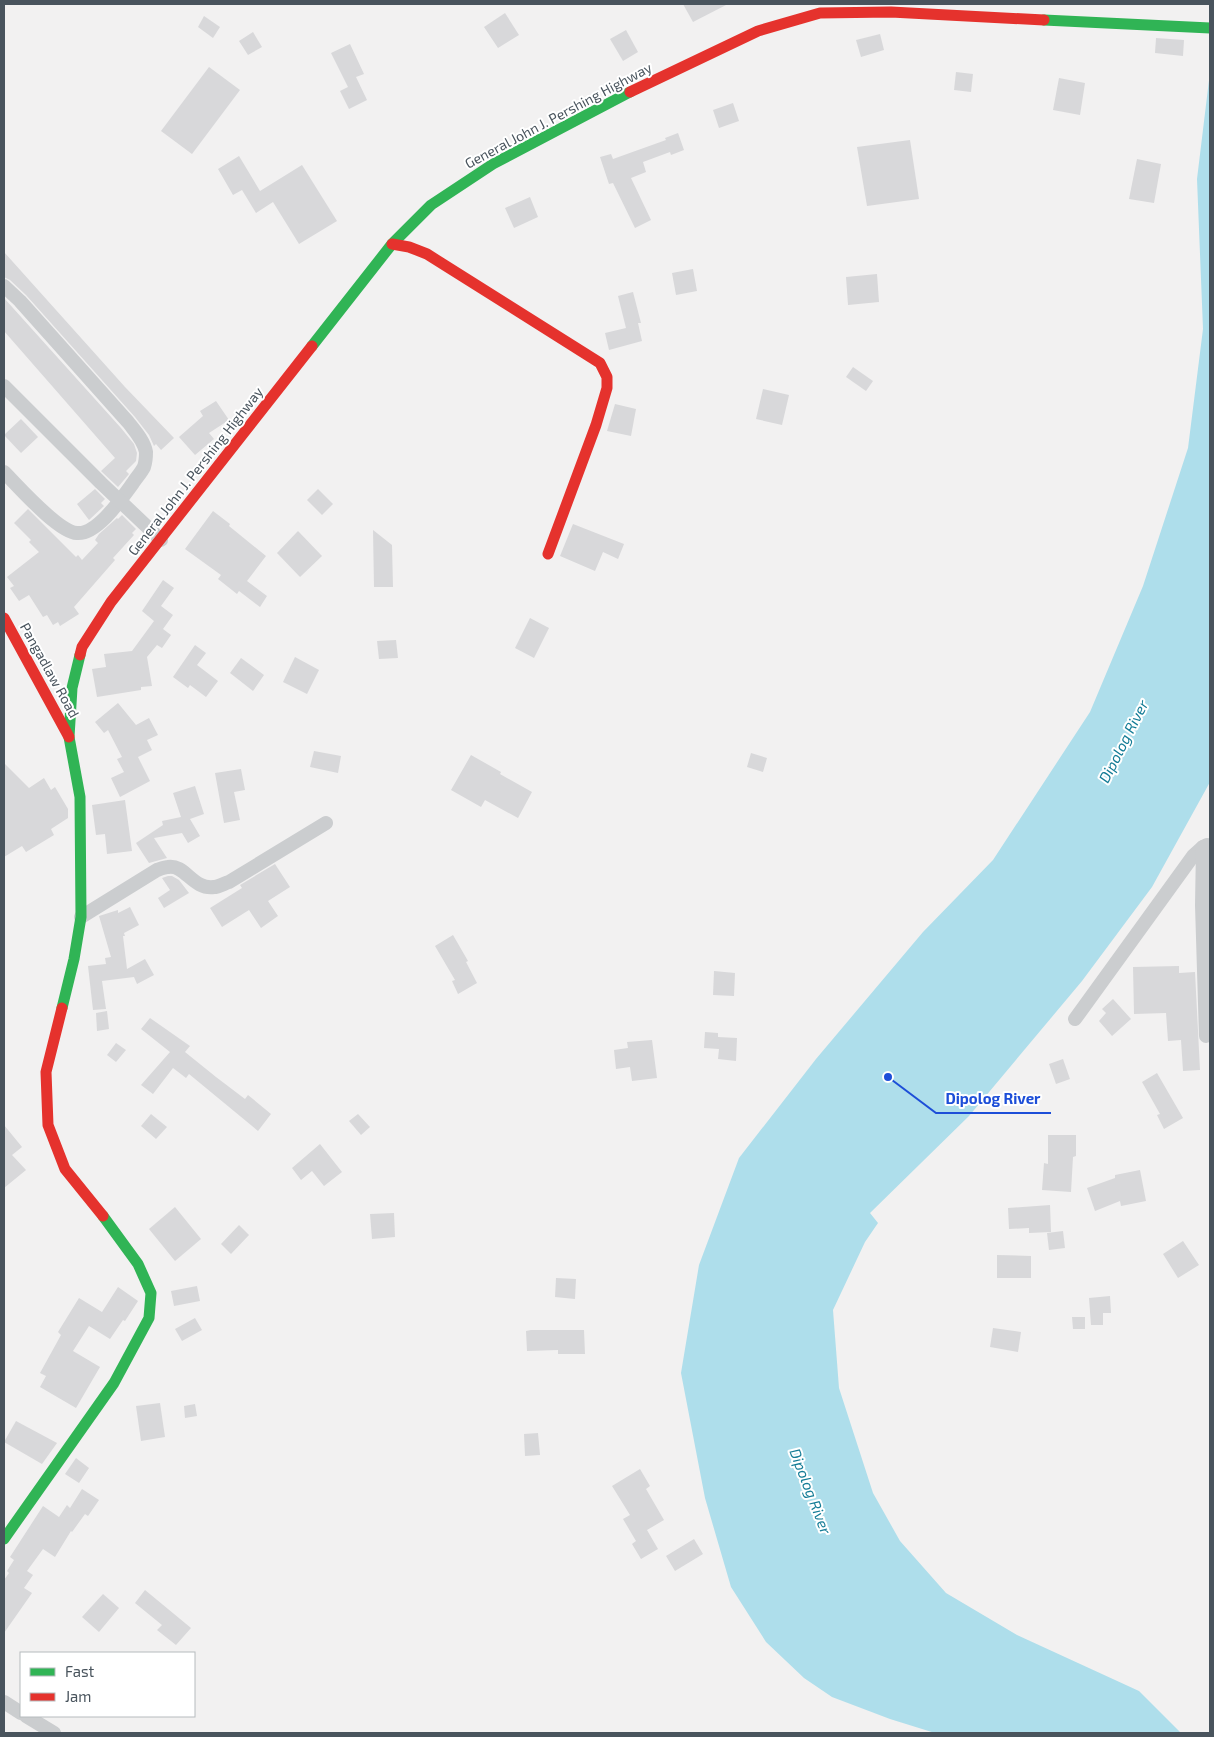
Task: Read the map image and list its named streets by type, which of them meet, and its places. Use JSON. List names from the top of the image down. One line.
{"streets":{"main road":["General John J. Pershing Highway","Pangadlaw Road"]},"crossings":[["General John J. Pershing Highway","Pangadlaw Road"]],"water":["Dipolog River"],"places":["Dipolog River"],"legend":["Fast","Jam"]}
